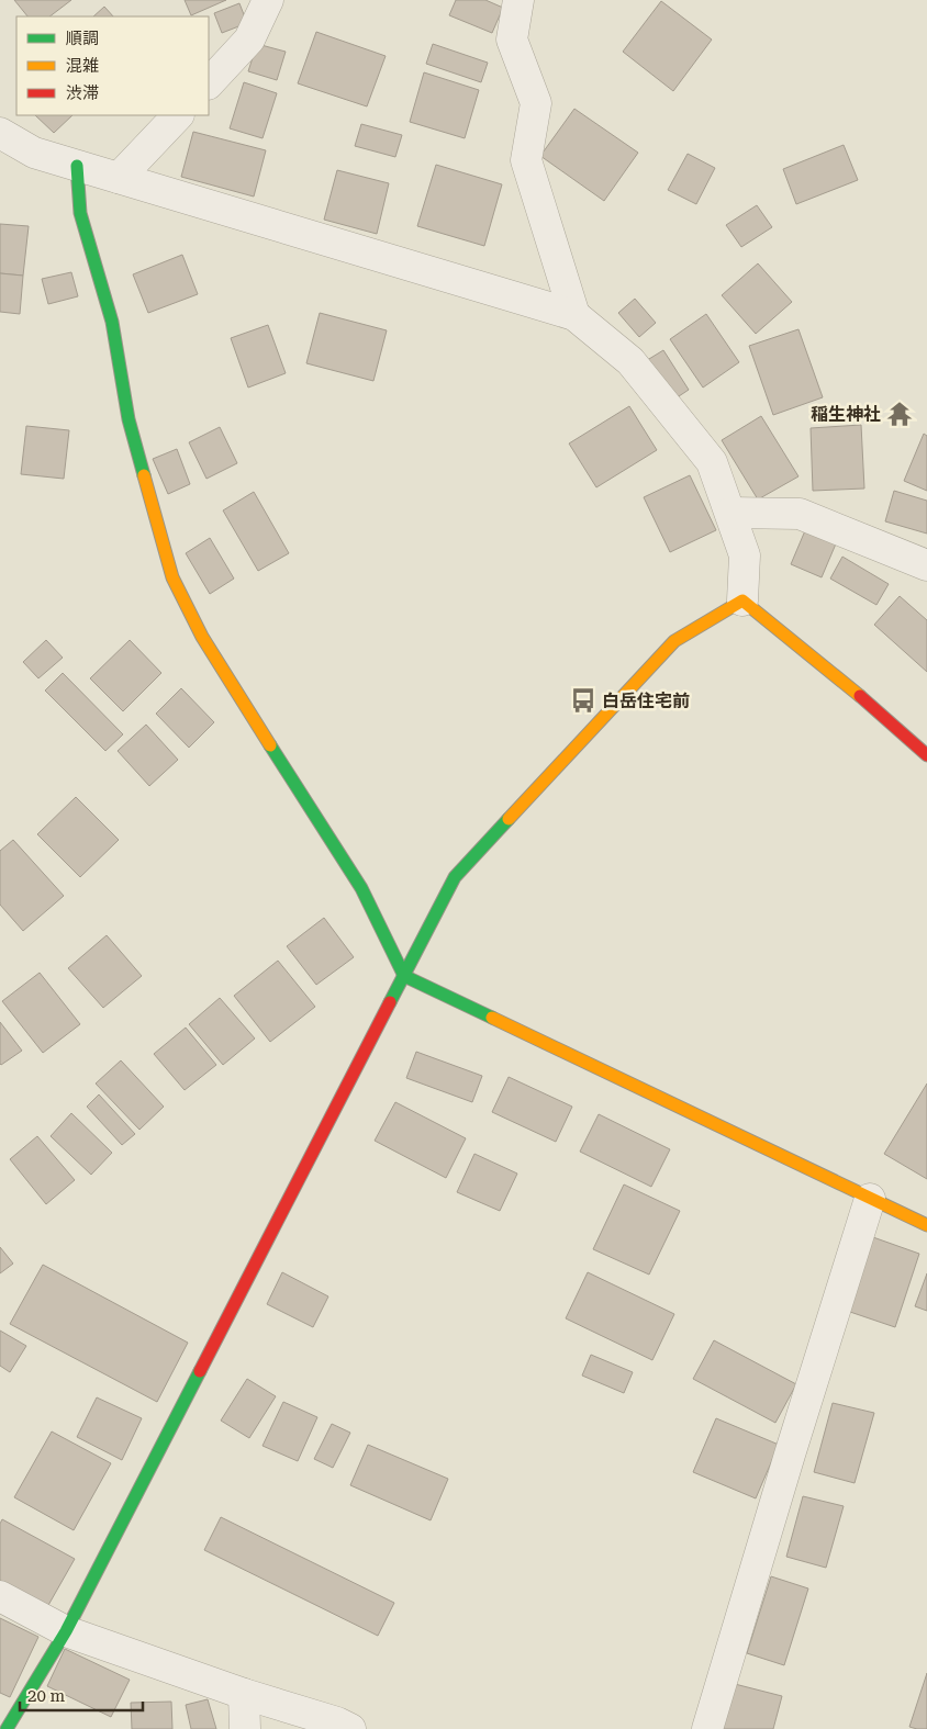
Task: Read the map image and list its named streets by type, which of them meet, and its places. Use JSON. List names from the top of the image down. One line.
{"places":{"temple":["稲生神社"],"bus stop":["白岳住宅前"]},"legend":["順調","混雑","渋滞"],"scale_bar":"20 m"}
